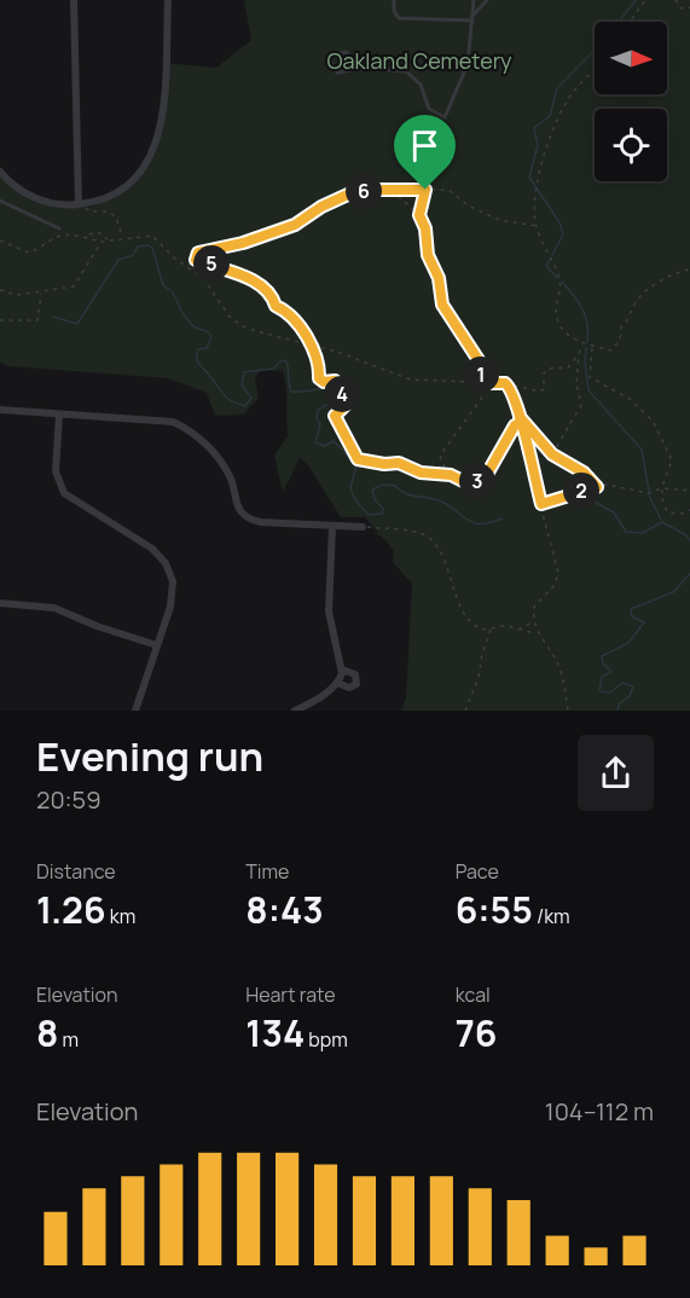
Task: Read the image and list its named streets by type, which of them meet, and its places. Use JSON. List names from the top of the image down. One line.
{"parks":["Oakland Cemetery"],"north":"right","page":{"pins":["6","5","1","4","3","2"],"heading":["Evening run","20:59"],"stats":[["Distance","1.26 km"],["Time","8:43"],["Pace","6:55 /km"],["Elevation","8 m"],["Heart rate","134 bpm"],["kcal","76"]],"chart":["Elevation","104–112 m"]}}
